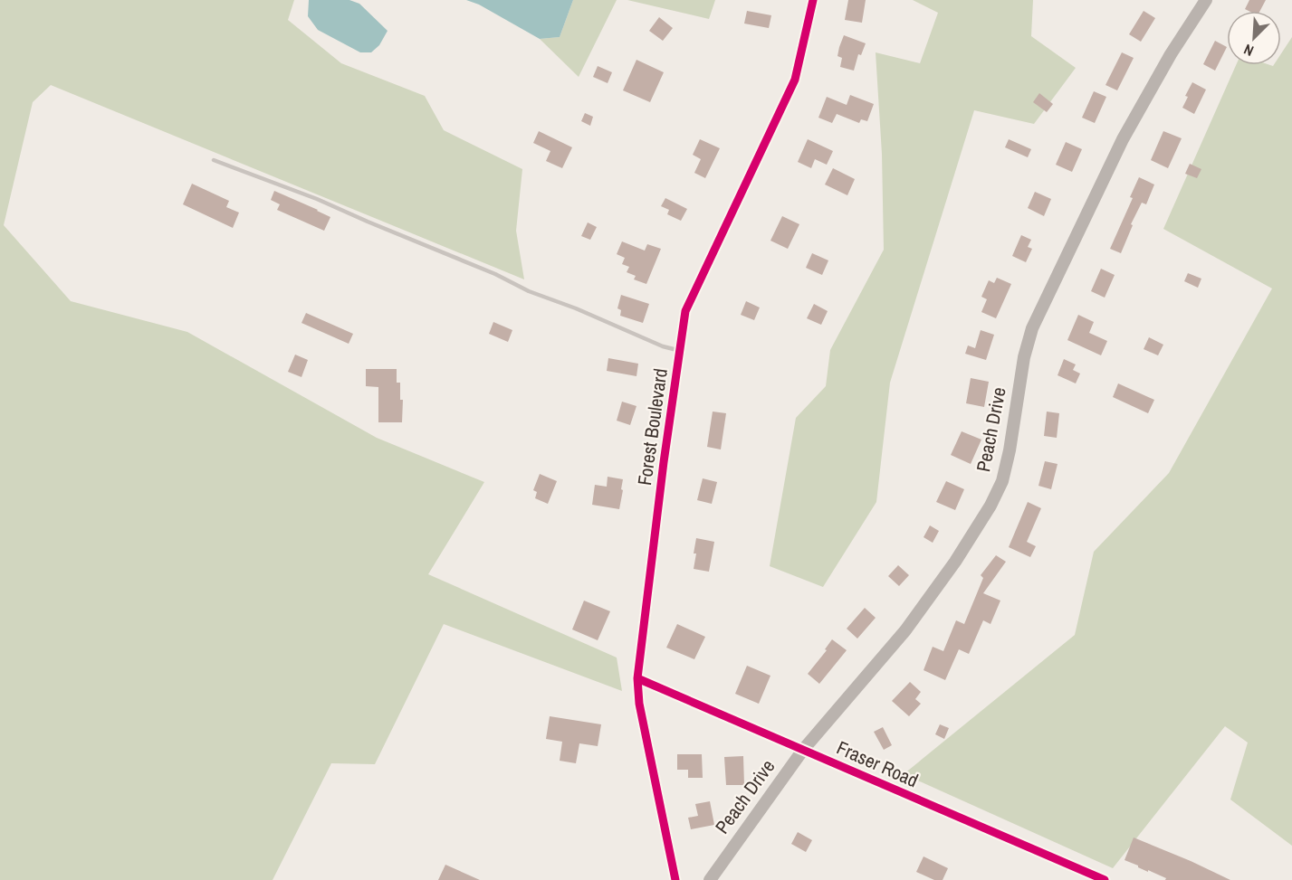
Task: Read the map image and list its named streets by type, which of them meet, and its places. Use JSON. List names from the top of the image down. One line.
{"streets":{"main road":["Peach Drive"],"street":["Forest Boulevard","Fraser Road"]},"crossings":[["Forest Boulevard","Fraser Road"],["Peach Drive","Fraser Road"]],"north":"bottom left"}
